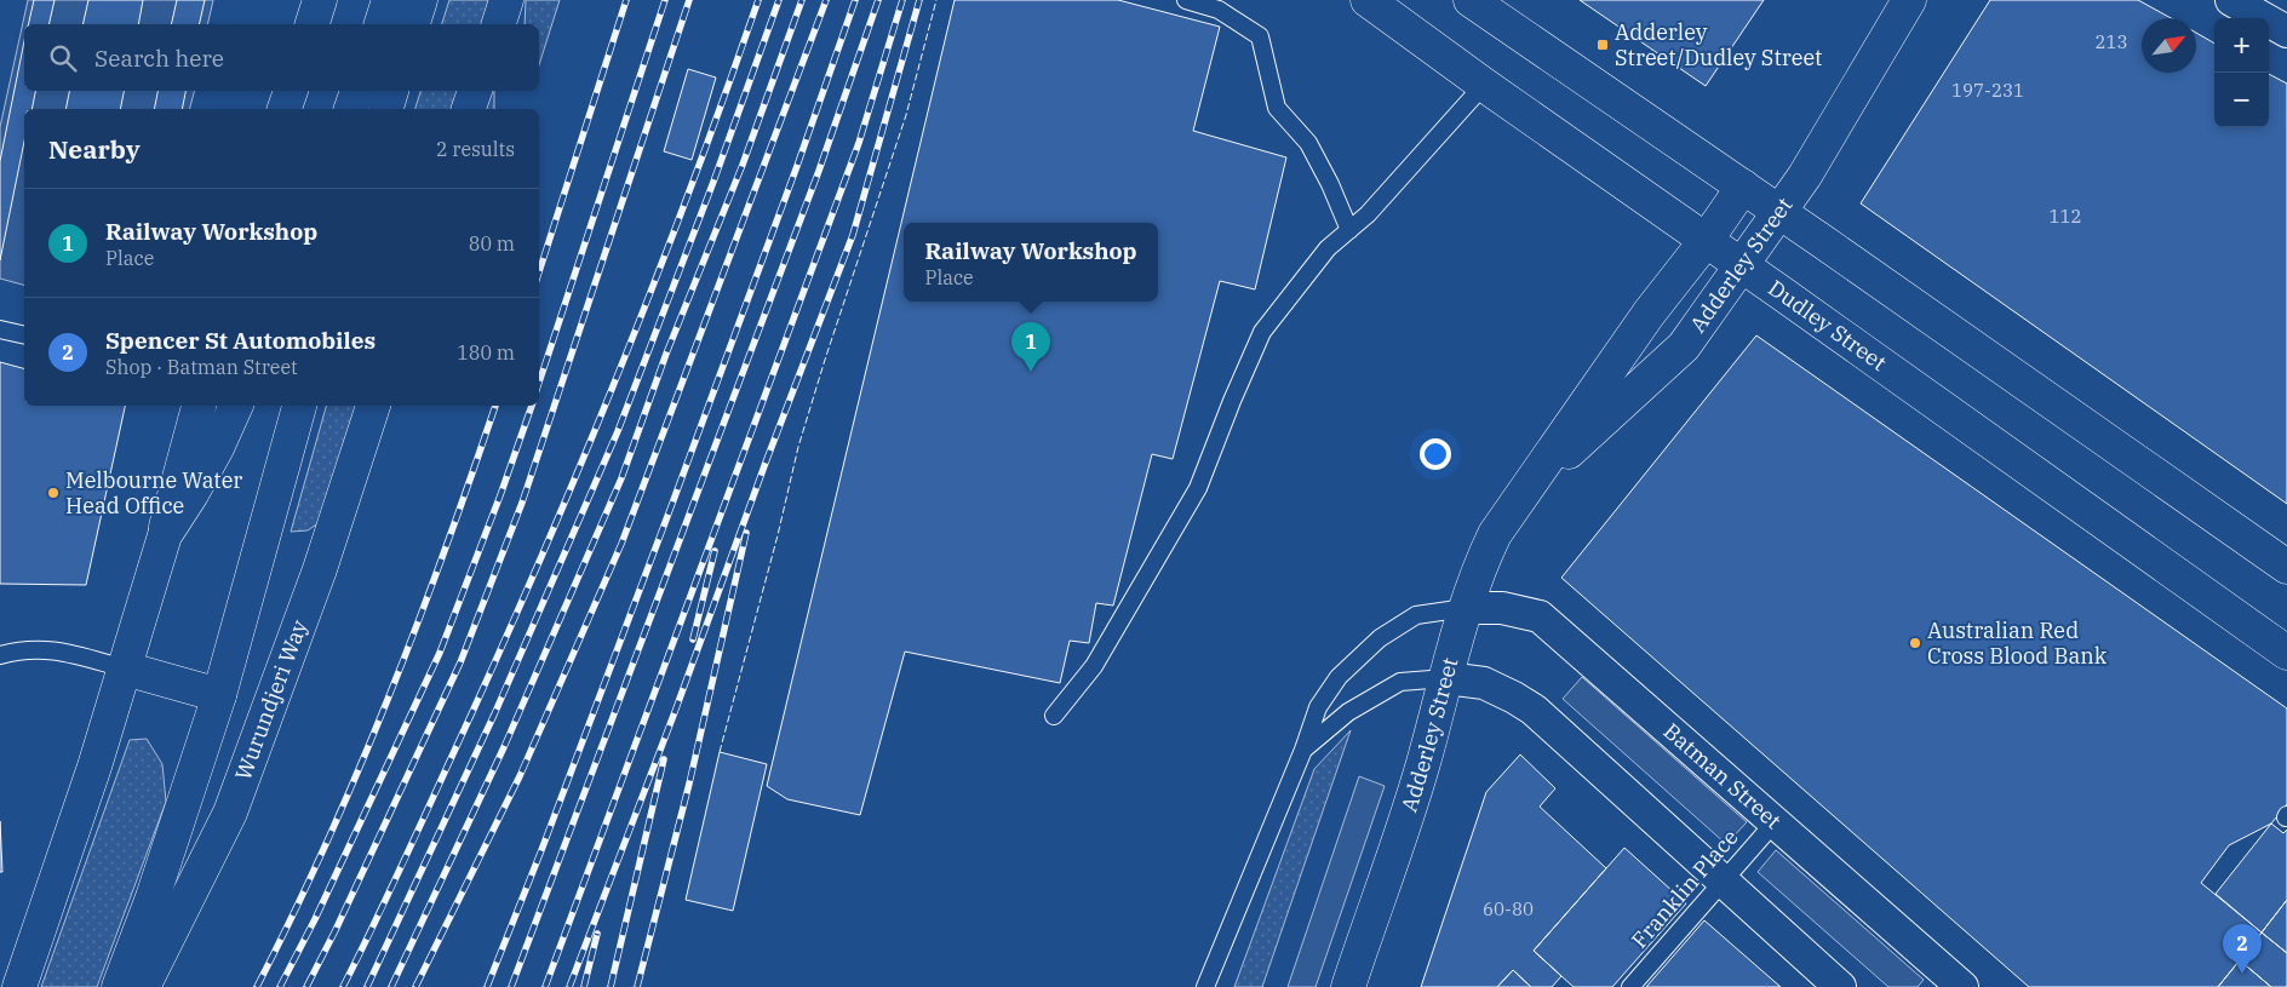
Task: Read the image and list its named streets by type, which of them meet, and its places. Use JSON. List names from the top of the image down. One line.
{"streets":{"main road":["Adderley Street","Dudley Street","Wurundjeri Way"],"street":["Batman Street"],"lane":["Franklin Place"]},"crossings":[["Adderley Street","Dudley Street"],["Adderley Street","Batman Street"],["Batman Street","Franklin Place"]],"places":{"transit":["Adderley Street/Dudley Street"],"other":["Melbourne Water Head Office","Australian Red Cross Blood Bank"]},"house_numbers":["213","197-231","112","60-80"],"north":"top right","page":{"map_buttons":["+","−"],"search":"Search here","heading":["Nearby","2 results"],"list":[{"mark":"1","name":"Railway Workshop","note":"Place","value":"80 m"},{"mark":"2","name":"Spencer St Automobiles","note":"Shop · Batman Street","value":"180 m"}],"popup":["Railway Workshop","Place"],"pins":["1","2"]}}
